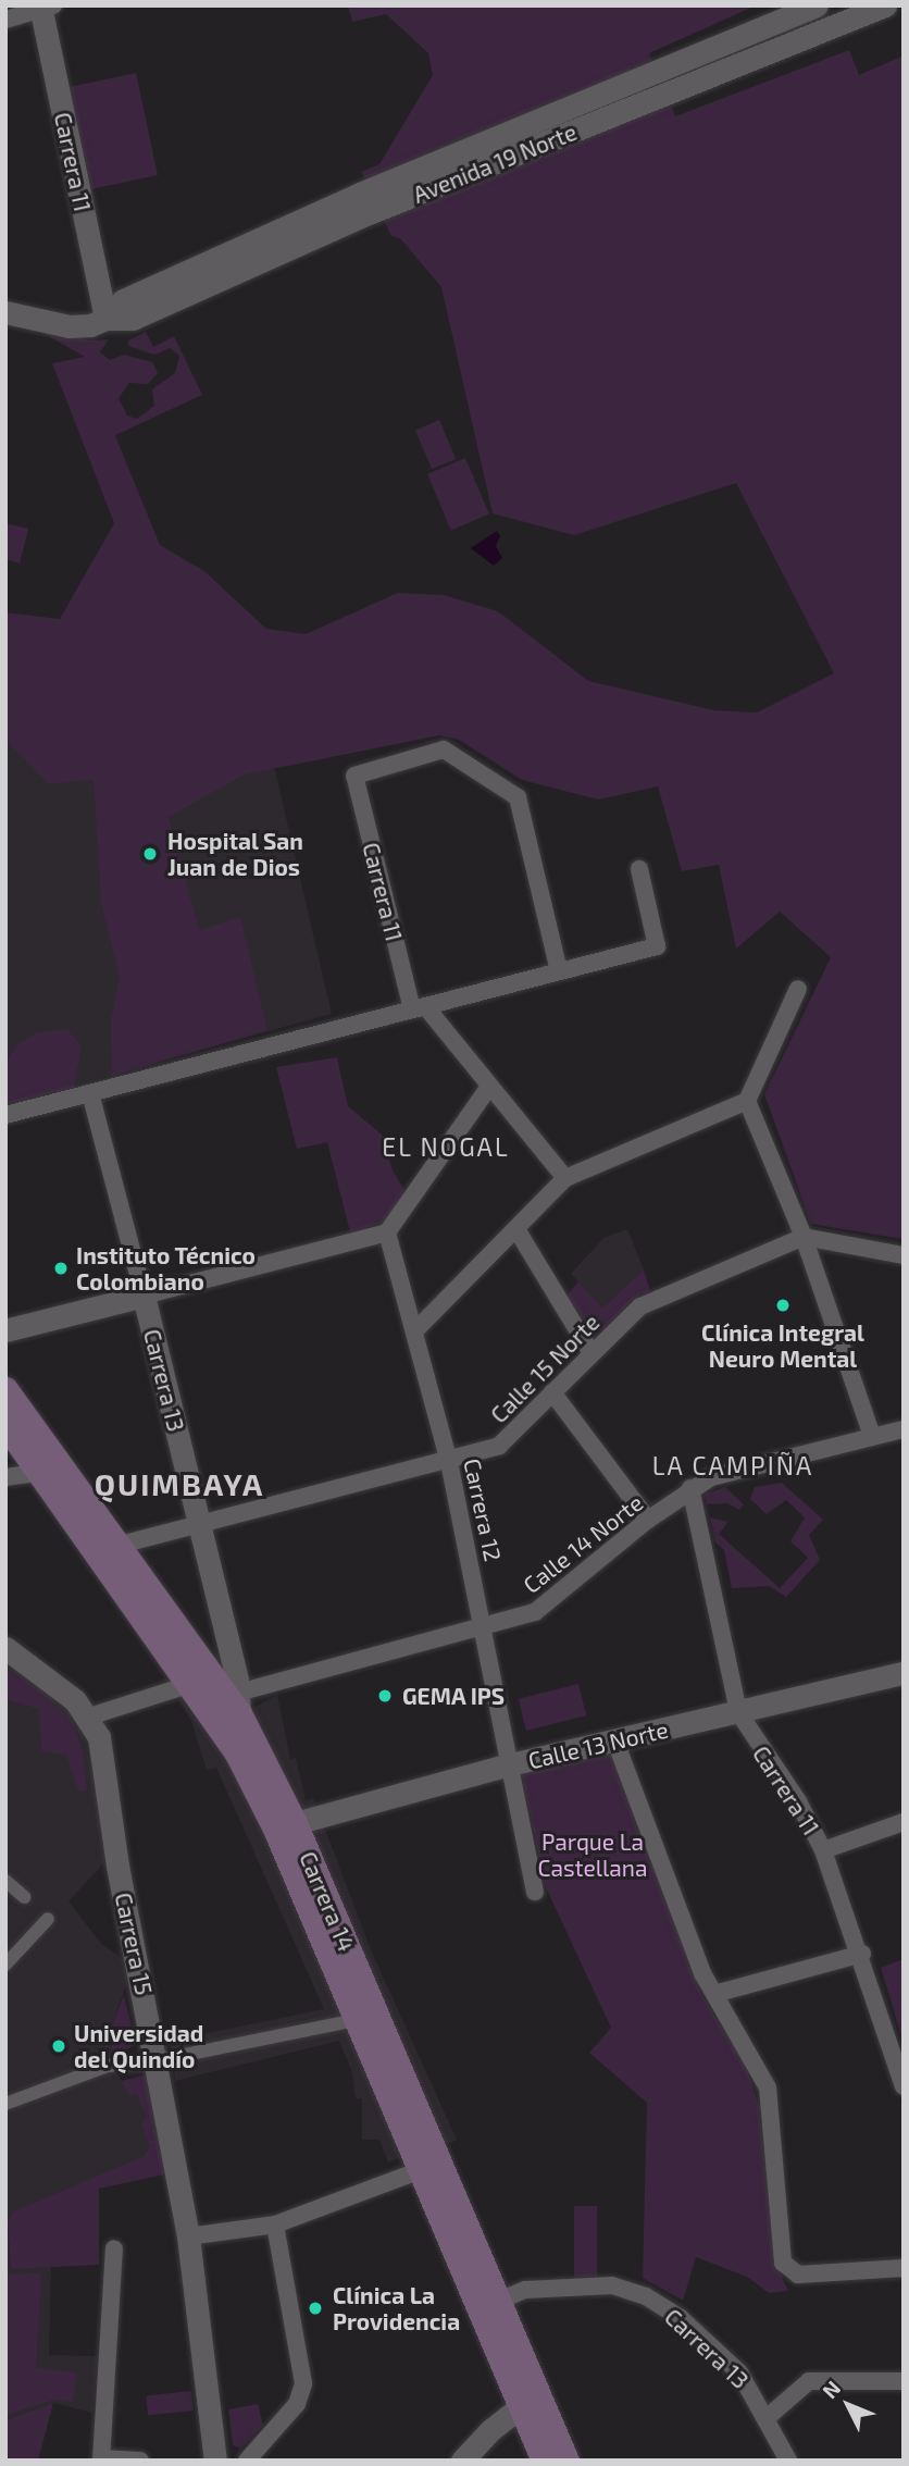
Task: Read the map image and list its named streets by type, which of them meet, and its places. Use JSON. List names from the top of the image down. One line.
{"streets":{"main road":["Carrera 14"],"street":["Carrera 11","Avenida 19 Norte","Calle 15 Norte","Carrera 13","Carrera 12","Calle 14 Norte","Calle 13 Norte","Carrera 15"]},"crossings":[["Carrera 11","Avenida 19 Norte"],["Carrera 11","Calle 14 Norte"],["Carrera 11","Calle 13 Norte"],["Calle 15 Norte","Carrera 13"],["Calle 15 Norte","Carrera 12"],["Calle 15 Norte","Carrera 14"],["Carrera 13","Calle 14 Norte"],["Carrera 13","Carrera 14"],["Carrera 12","Calle 14 Norte"],["Carrera 12","Calle 13 Norte"],["Calle 14 Norte","Carrera 14"],["Calle 13 Norte","Carrera 14"]],"districts":["EL NOGAL","LA CAMPIÑA","QUIMBAYA"],"parks":["Parque La Castellana"],"places":["Hospital San Juan de Dios","Instituto Técnico Colombiano","Clínica Integral Neuro Mental","GEMA IPS","Universidad del Quindío","Clínica La Providencia"],"north":"top left"}
